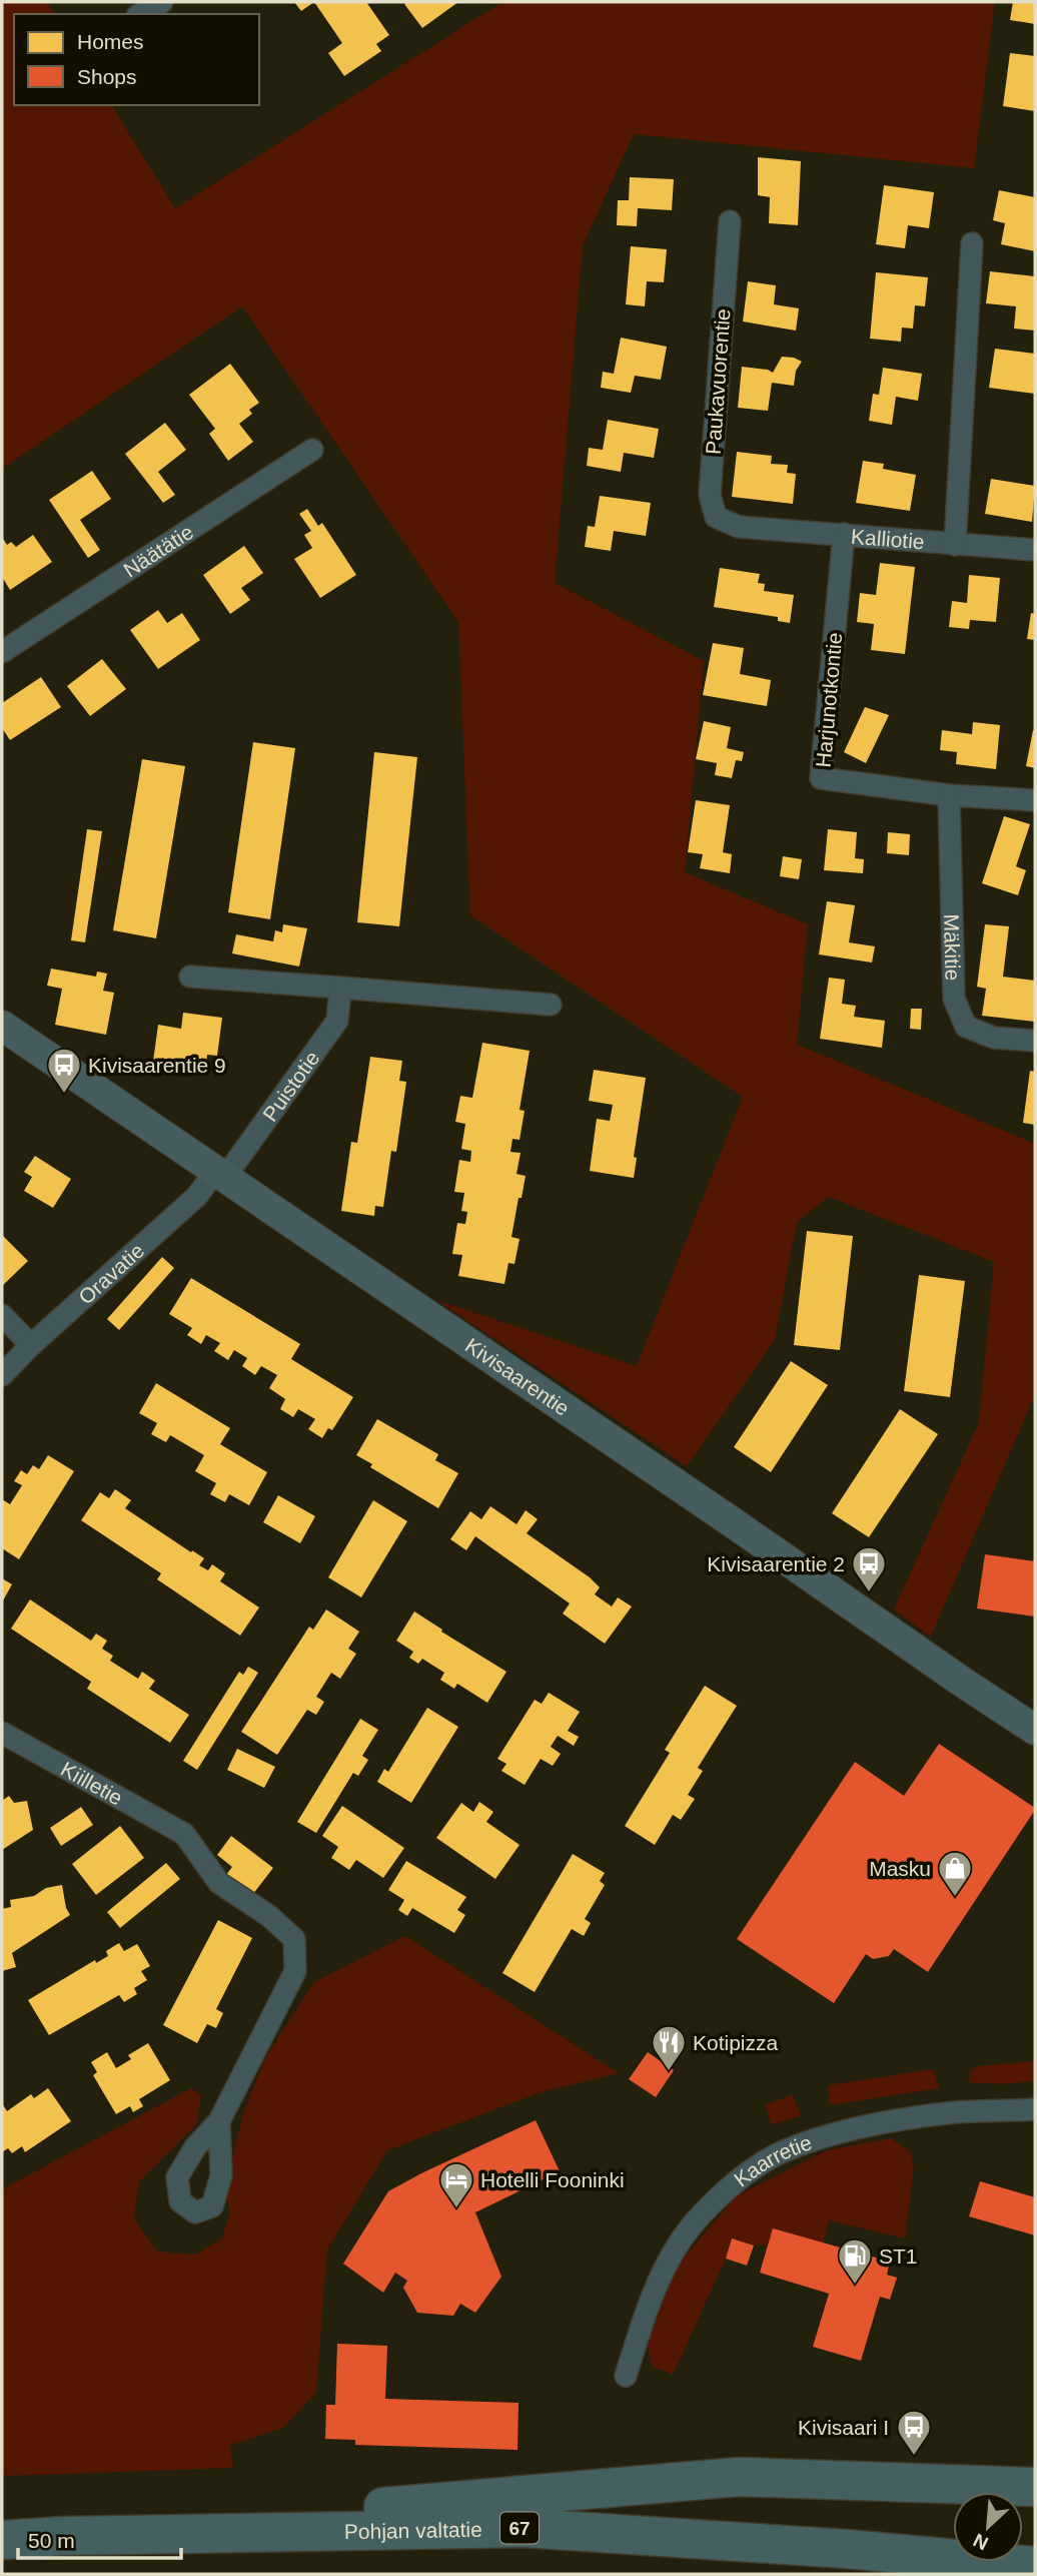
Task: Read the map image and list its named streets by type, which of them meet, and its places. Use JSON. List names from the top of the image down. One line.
{"streets":{"highway":["67","Pohjan valtatie"],"street":["Paukavuorentie","Kalliotie","Näätätie","Harjunotkontie","Mäkitie","Puistotie","Oravatie","Kivisaarentie","Kiilletie","Kaarretie"]},"crossings":[["Paukavuorentie","Kalliotie"],["Kalliotie","Harjunotkontie"],["Harjunotkontie","Mäkitie"],["Puistotie","Oravatie"],["Puistotie","Kivisaarentie"],["Oravatie","Kivisaarentie"]],"places":{"bus stop":["Kivisaarentie 9","Kivisaarentie 2","Kivisaari I"],"shop":["Masku"],"restaurant":["Kotipizza"],"hotel":["Hotelli Fooninki"],"fuel station":["ST1"]},"legend":["Homes","Shops"],"scale_bar":"50 m","north":"bottom left"}
